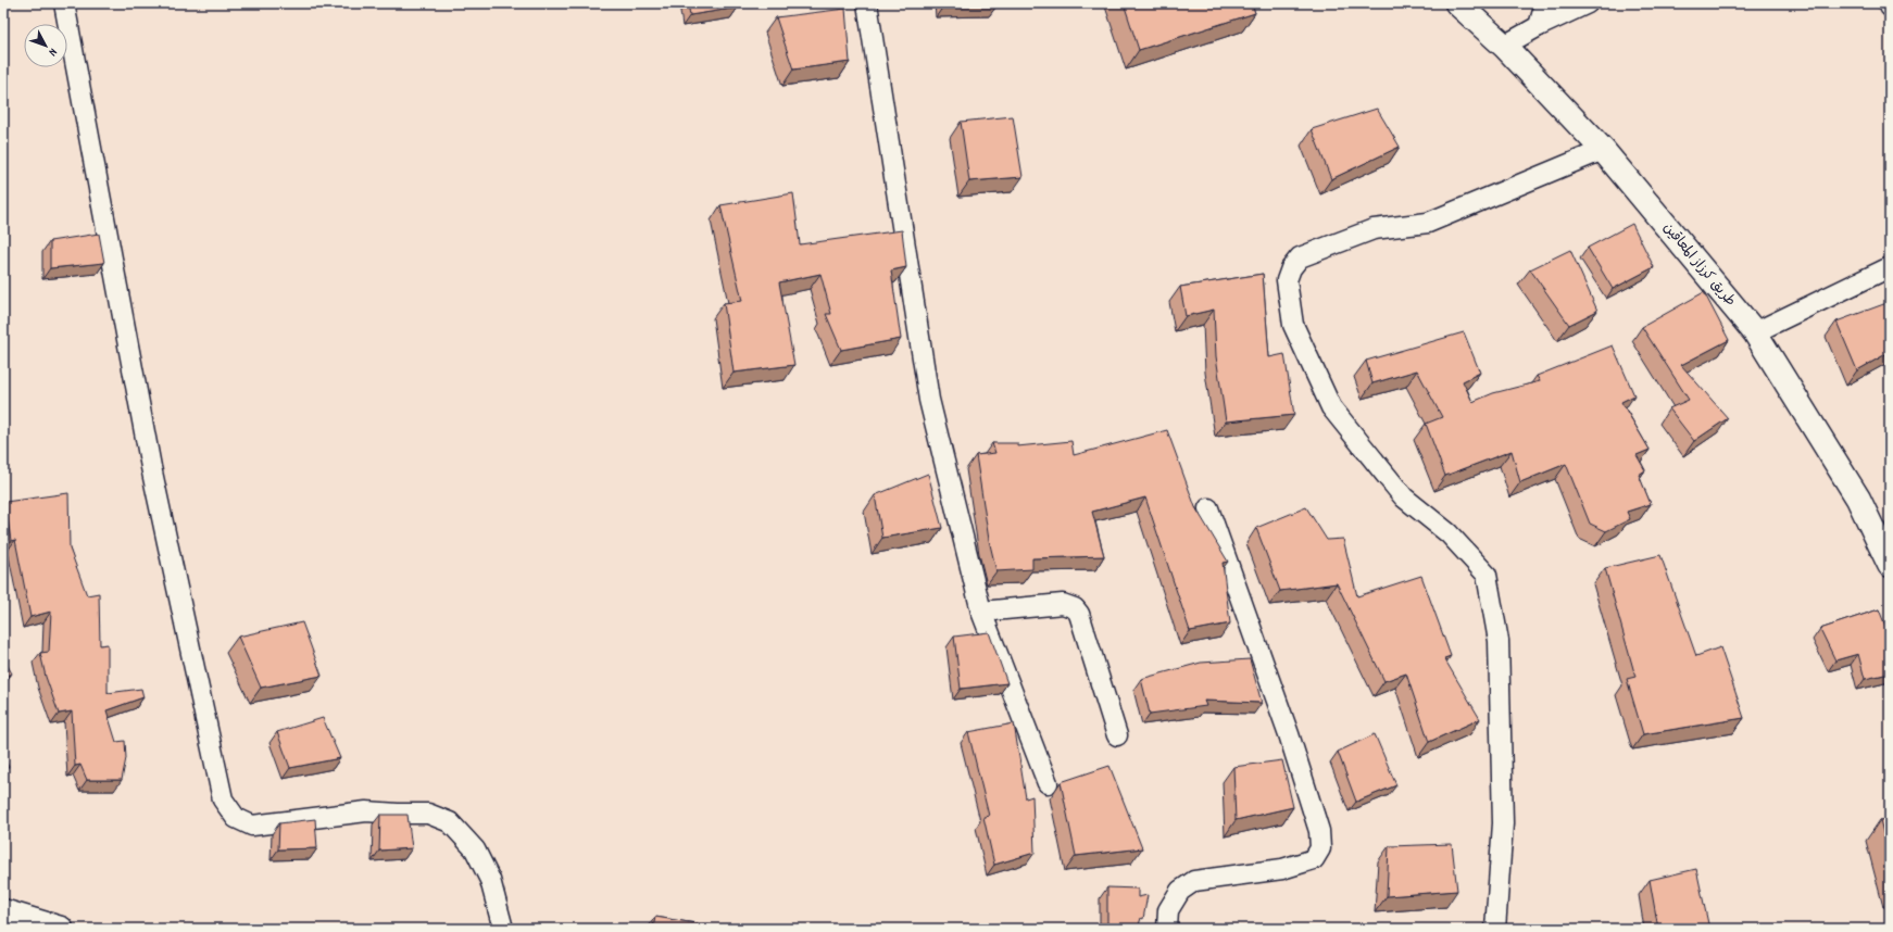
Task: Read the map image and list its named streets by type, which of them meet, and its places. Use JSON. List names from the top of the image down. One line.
{"streets":{"street":["طريق كرزاز المعاقين"]},"north":"bottom right"}
